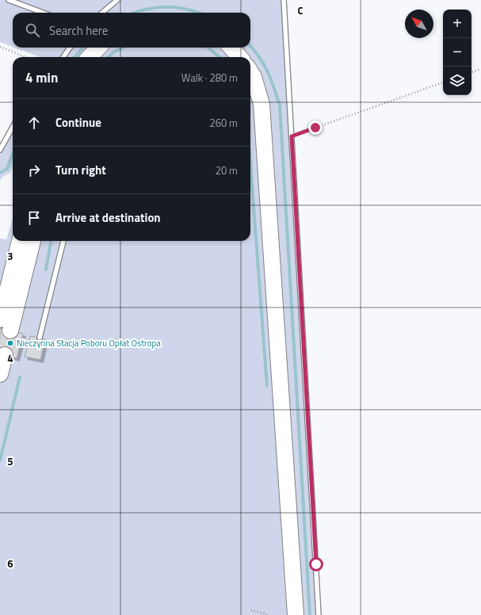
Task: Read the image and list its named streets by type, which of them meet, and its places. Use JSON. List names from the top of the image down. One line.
{"places":["Nieczynna Stacja Poboru Opłat Ostropa"],"north":"top left","page":{"map_buttons":["+","−"],"search":"Search here","heading":["4 min","Walk · 280 m"],"list":[["Continue","260 m"],["Turn right","20 m"],"Arrive at destination"]},"grid":{"columns":["C"],"rows":["3","4","5","6"]}}
